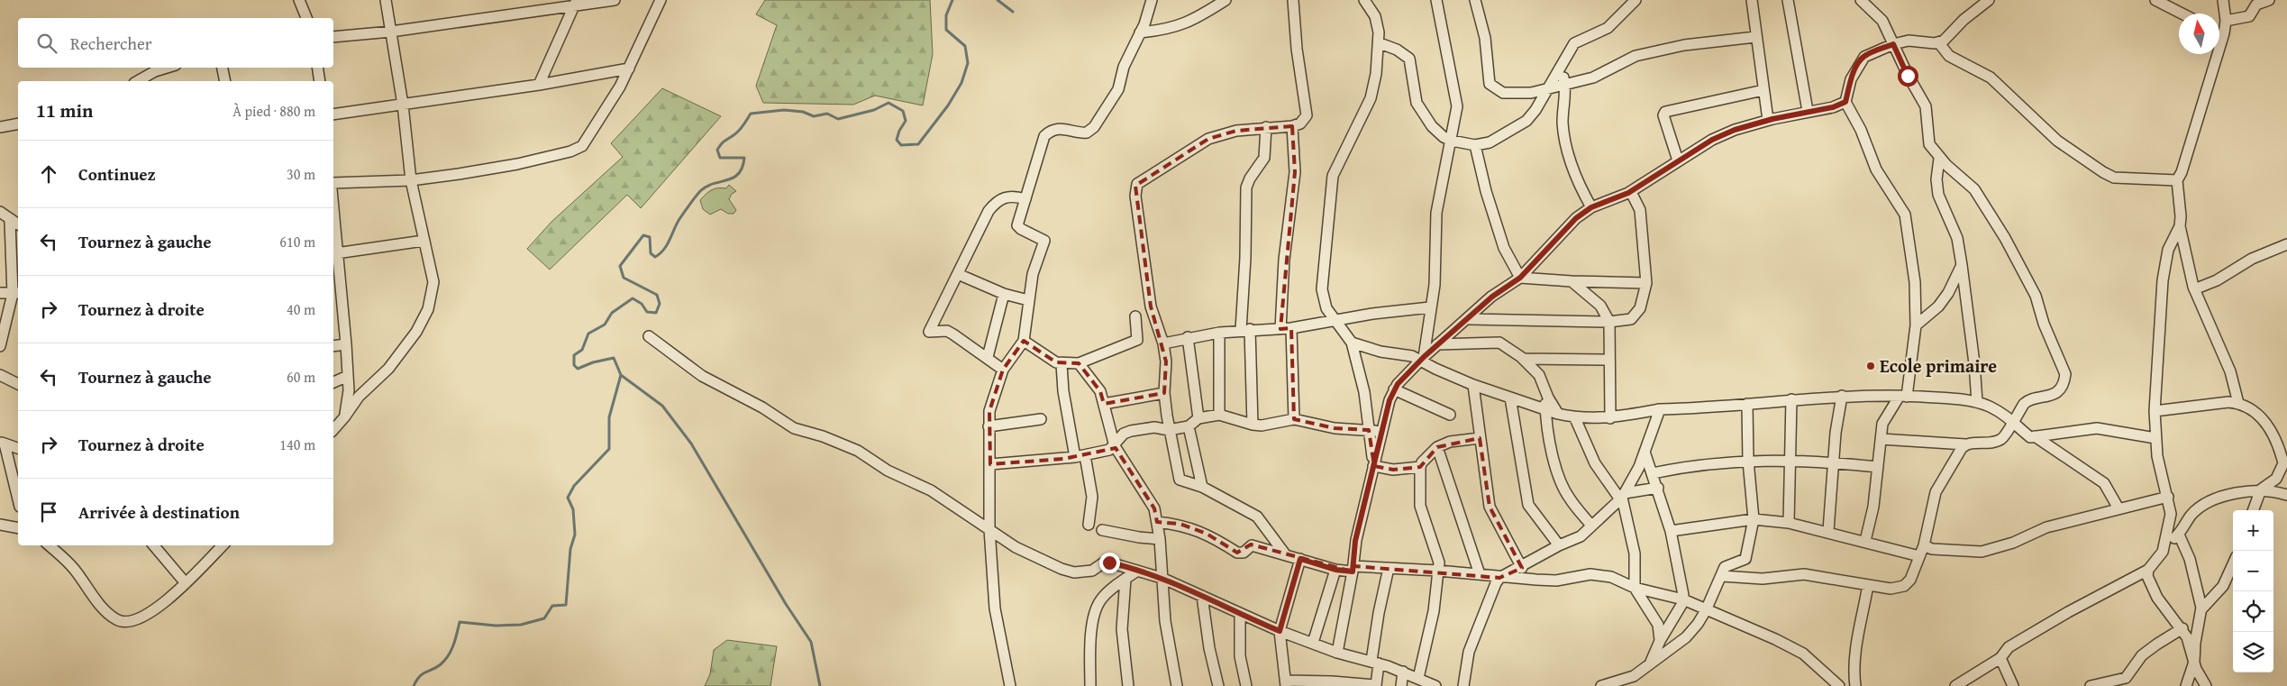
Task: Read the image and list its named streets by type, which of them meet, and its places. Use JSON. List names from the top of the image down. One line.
{"places":["Ecole primaire"],"north":"top","page":{"search":"Rechercher","heading":["11 min","À pied · 880 m"],"list":[["Continuez","30 m"],["Tournez à gauche","610 m"],["Tournez à droite","40 m"],["Tournez à gauche","60 m"],["Tournez à droite","140 m"],"Arrivée à destination"],"map_buttons":["+","−"]}}
